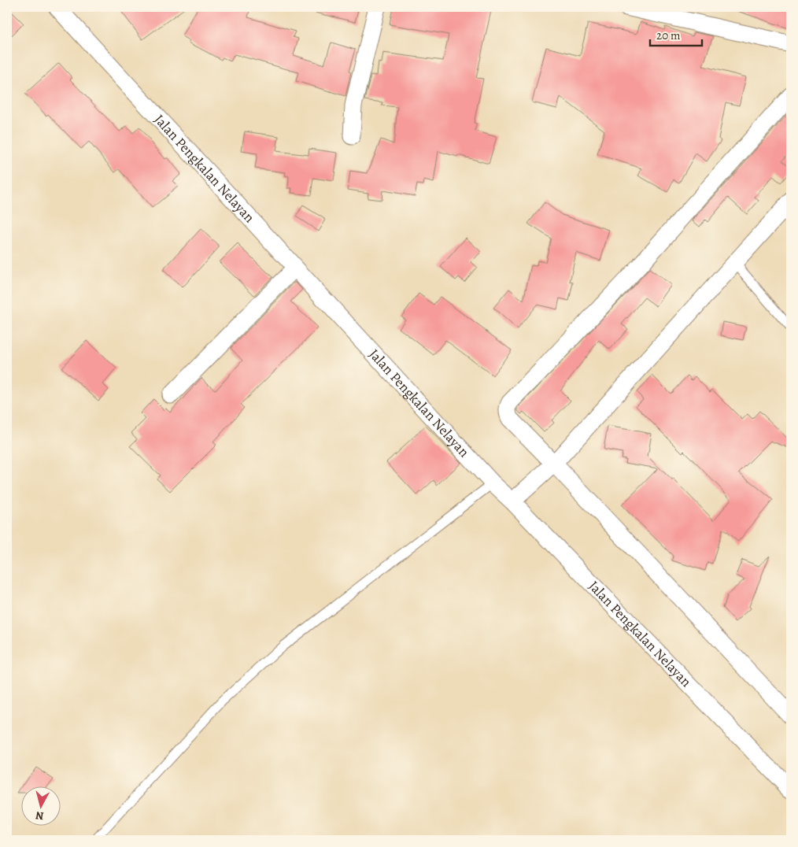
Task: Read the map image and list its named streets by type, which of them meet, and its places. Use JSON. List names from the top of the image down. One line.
{"streets":{"street":["Jalan Pengkalan Nelayan"]},"scale_bar":"20 m","north":"bottom"}
